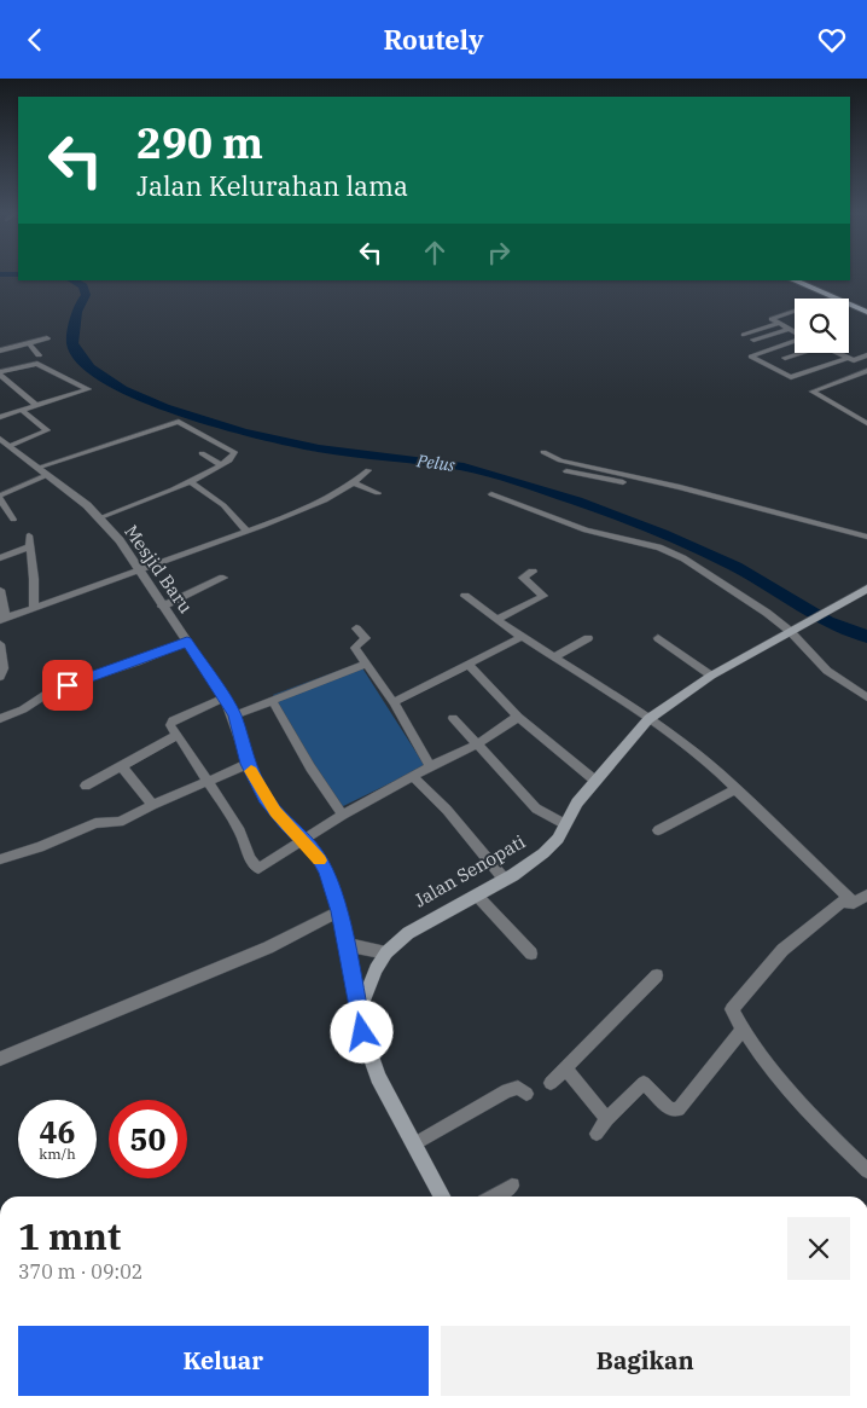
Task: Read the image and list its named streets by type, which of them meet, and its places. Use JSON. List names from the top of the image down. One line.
{"streets":{"main road":["Jalan Senopati"],"street":["Mesjid Baru"]},"crossings":[["Mesjid Baru","Jalan Senopati"]],"water":["Pelus"],"page":{"header":"Routely","turn":["290 m","Jalan Kelurahan lama"],"speed":"46 km/h","limit":"50","heading":["1 mnt","370 m · 09:02"],"buttons":["Keluar","Bagikan"]}}
